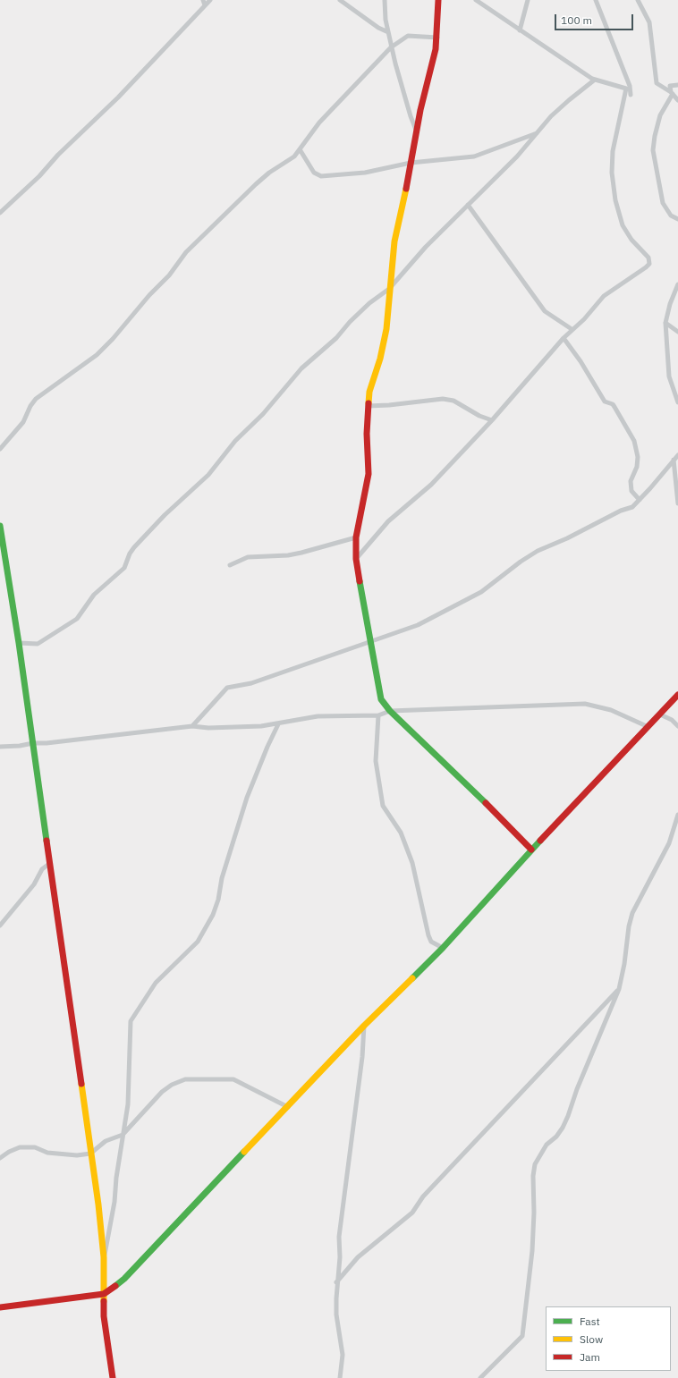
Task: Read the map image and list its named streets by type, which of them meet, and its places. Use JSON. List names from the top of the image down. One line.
{"legend":["Fast","Slow","Jam"],"scale_bar":"100 m"}
